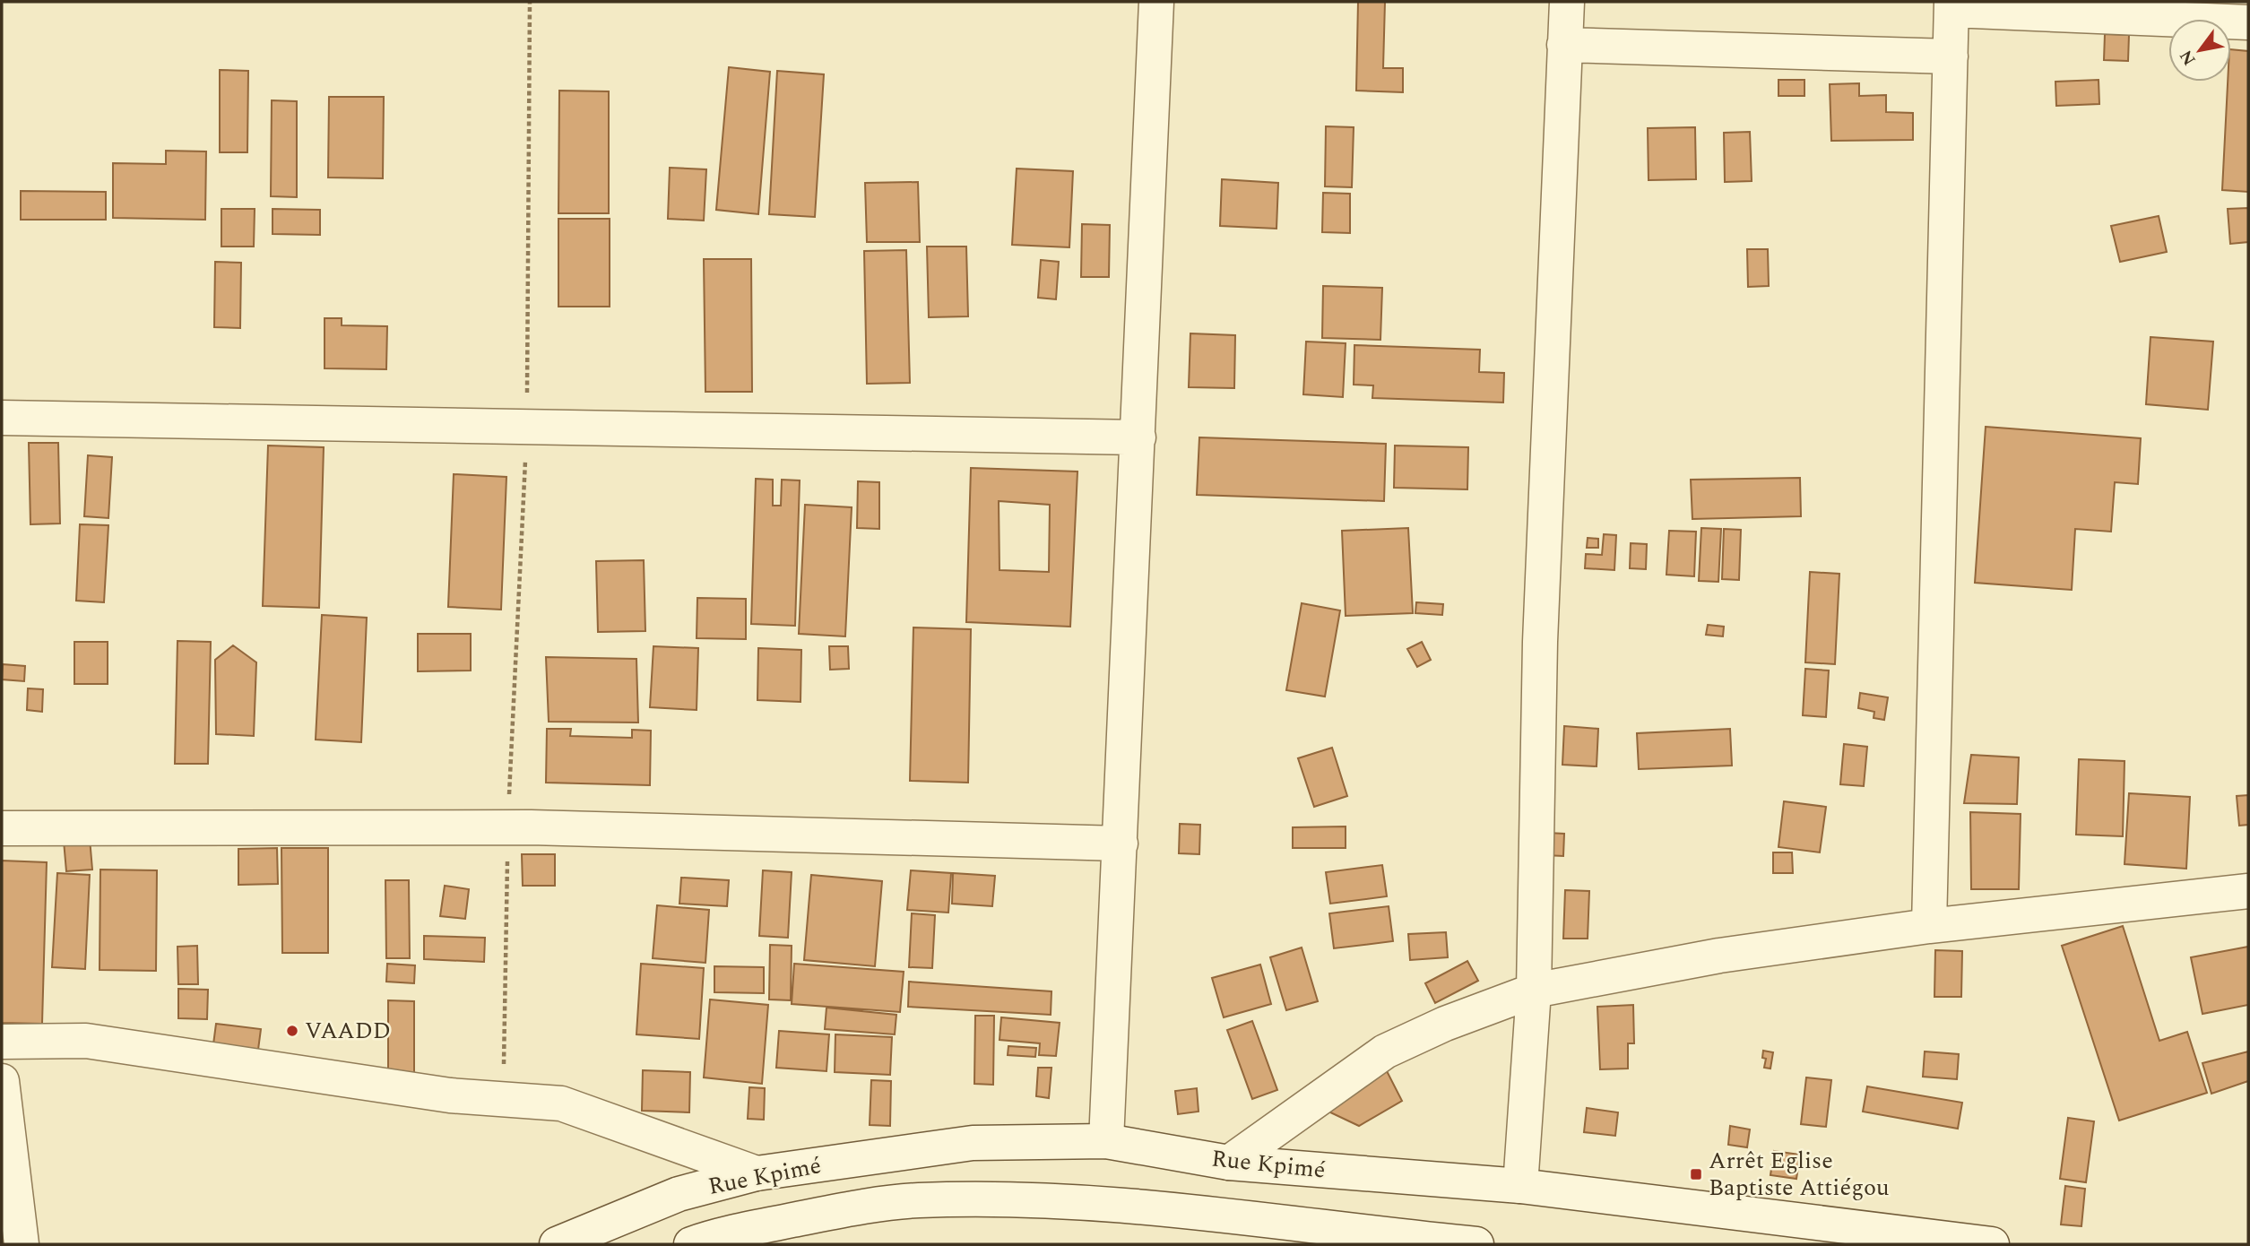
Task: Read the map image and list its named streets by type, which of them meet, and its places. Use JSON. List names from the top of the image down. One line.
{"streets":{"street":["Rue Kpimé"]},"places":{"other":["VAADD"],"transit":["Arrêt Eglise Baptiste Attiégou"]},"north":"bottom left"}
